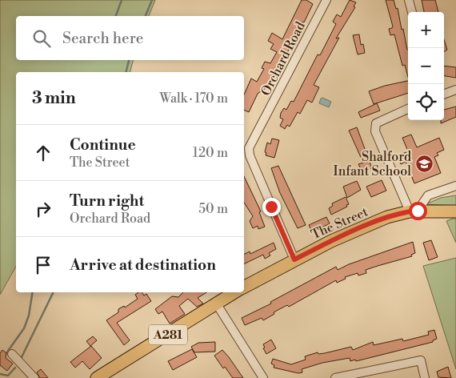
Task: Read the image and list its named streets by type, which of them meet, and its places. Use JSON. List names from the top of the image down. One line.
{"streets":{"main road":["The Street","A281"],"street":["Orchard Road"]},"crossings":[["Orchard Road","The Street"]],"places":{"school or university":["Shalford Infant School"]},"page":{"map_buttons":["+","−"],"search":"Search here","heading":["3 min","Walk · 170 m"],"list":[["Continue","The Street","120 m"],["Turn right","Orchard Road","50 m"],"Arrive at destination"]}}
